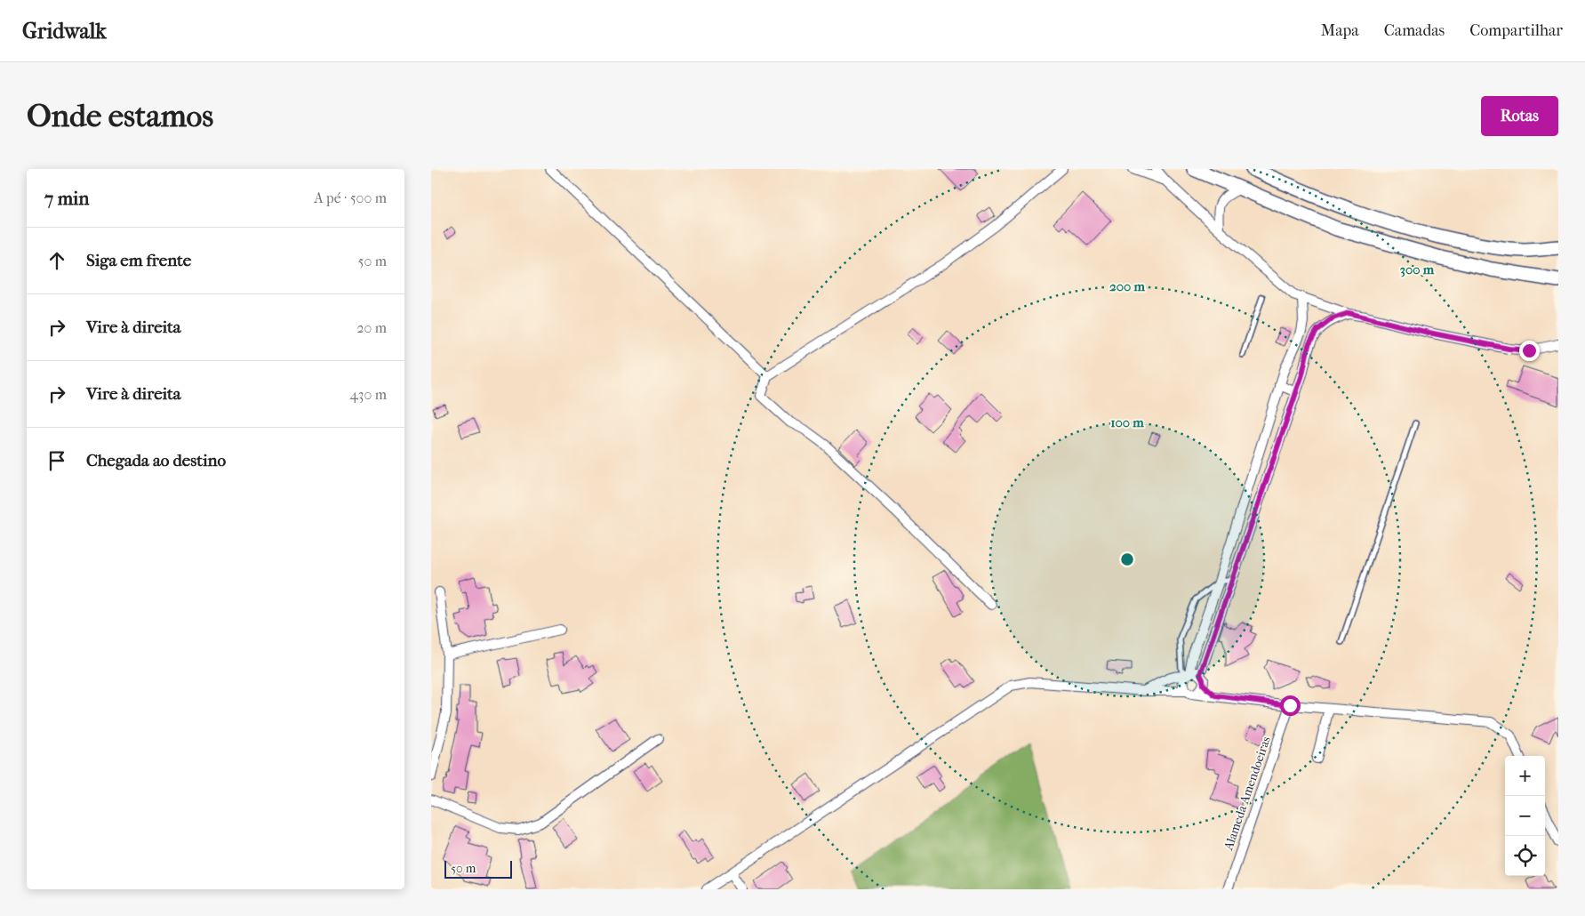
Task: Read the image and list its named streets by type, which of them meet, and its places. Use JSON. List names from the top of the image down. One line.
{"streets":{"street":["Alameda Amendoeiras"]},"scale_bar":"50 m","page":{"header":"Gridwalk","nav":["Mapa","Camadas","Compartilhar"],"buttons":"Rotas","title":"Onde estamos","heading":["7 min","A pé · 500 m"],"list":[["Siga em frente","50 m"],["Vire à direita","20 m"],["Vire à direita","430 m"],"Chegada ao destino"],"map_buttons":["+","−"],"scale":"50 m"},"rings":["300 m","200 m","100 m"]}
